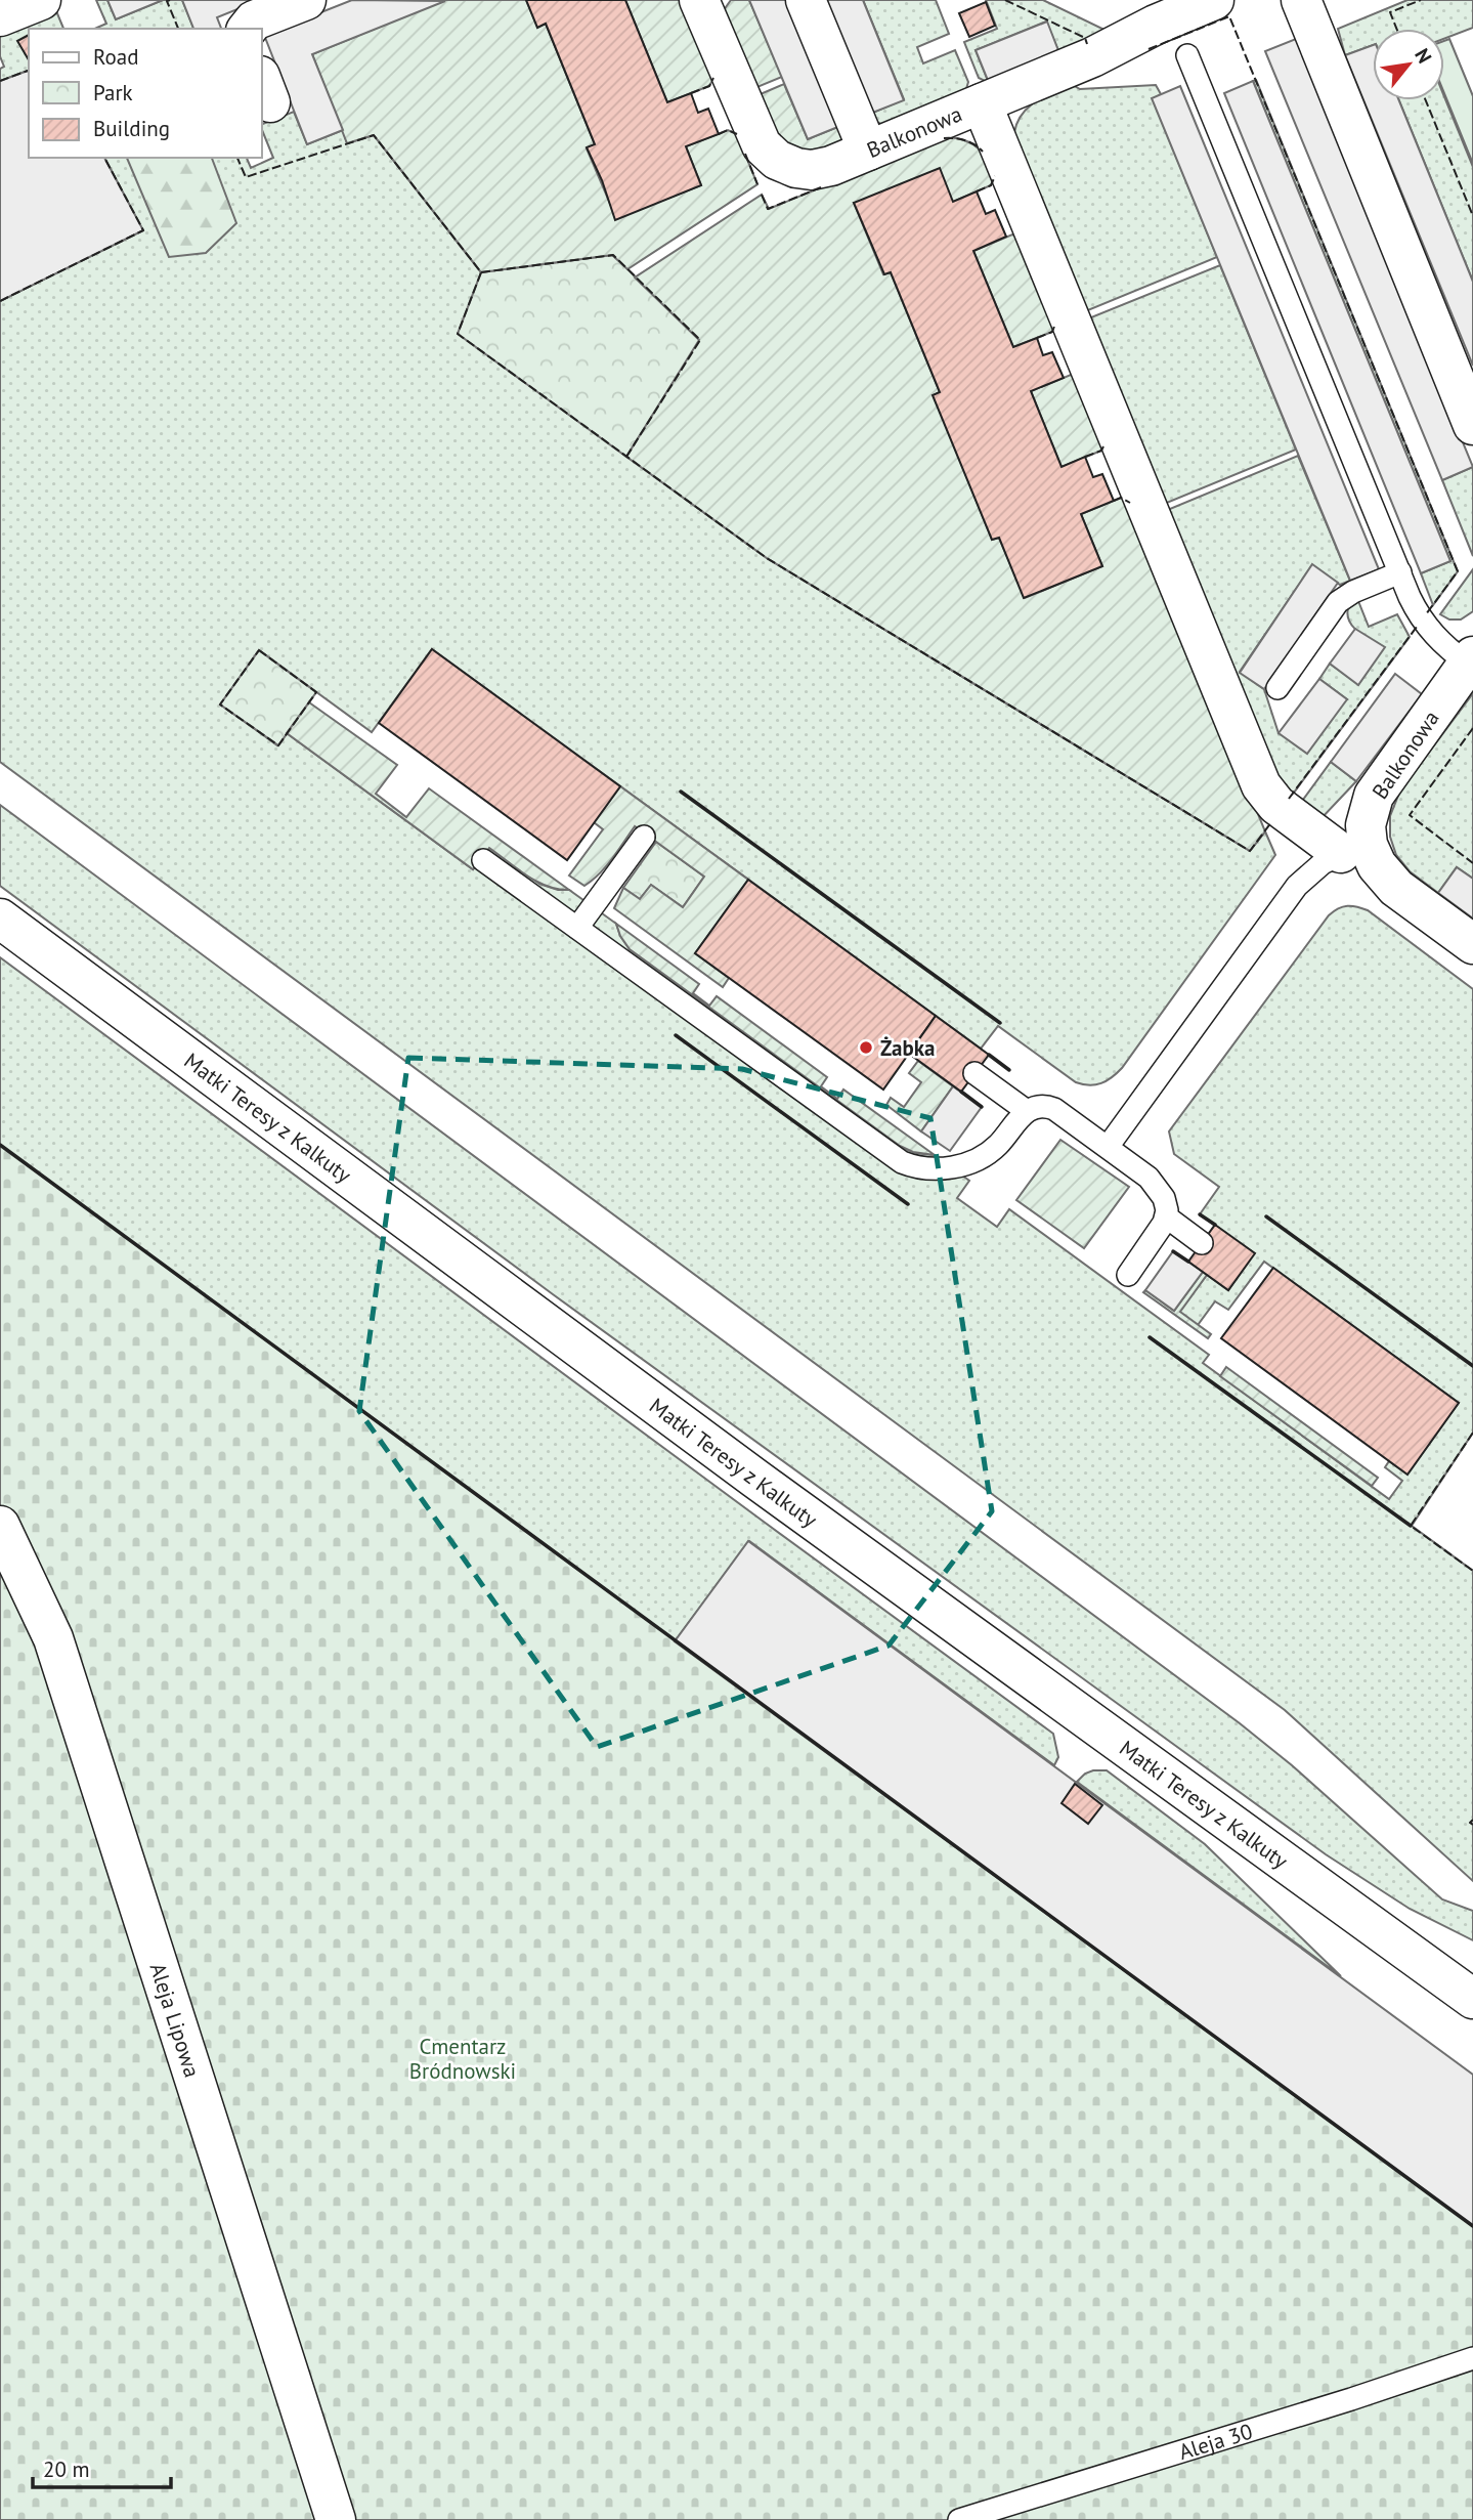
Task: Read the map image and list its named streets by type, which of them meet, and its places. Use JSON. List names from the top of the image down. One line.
{"streets":{"street":["Balkonowa","Matki Teresy z Kalkuty","Aleja Lipowa"],"lane":["Aleja 30"]},"parks":["Cmentarz Bródnowski"],"places":["Żabka"],"legend":["Road","Park","Building"],"scale_bar":"20 m","north":"top right"}
